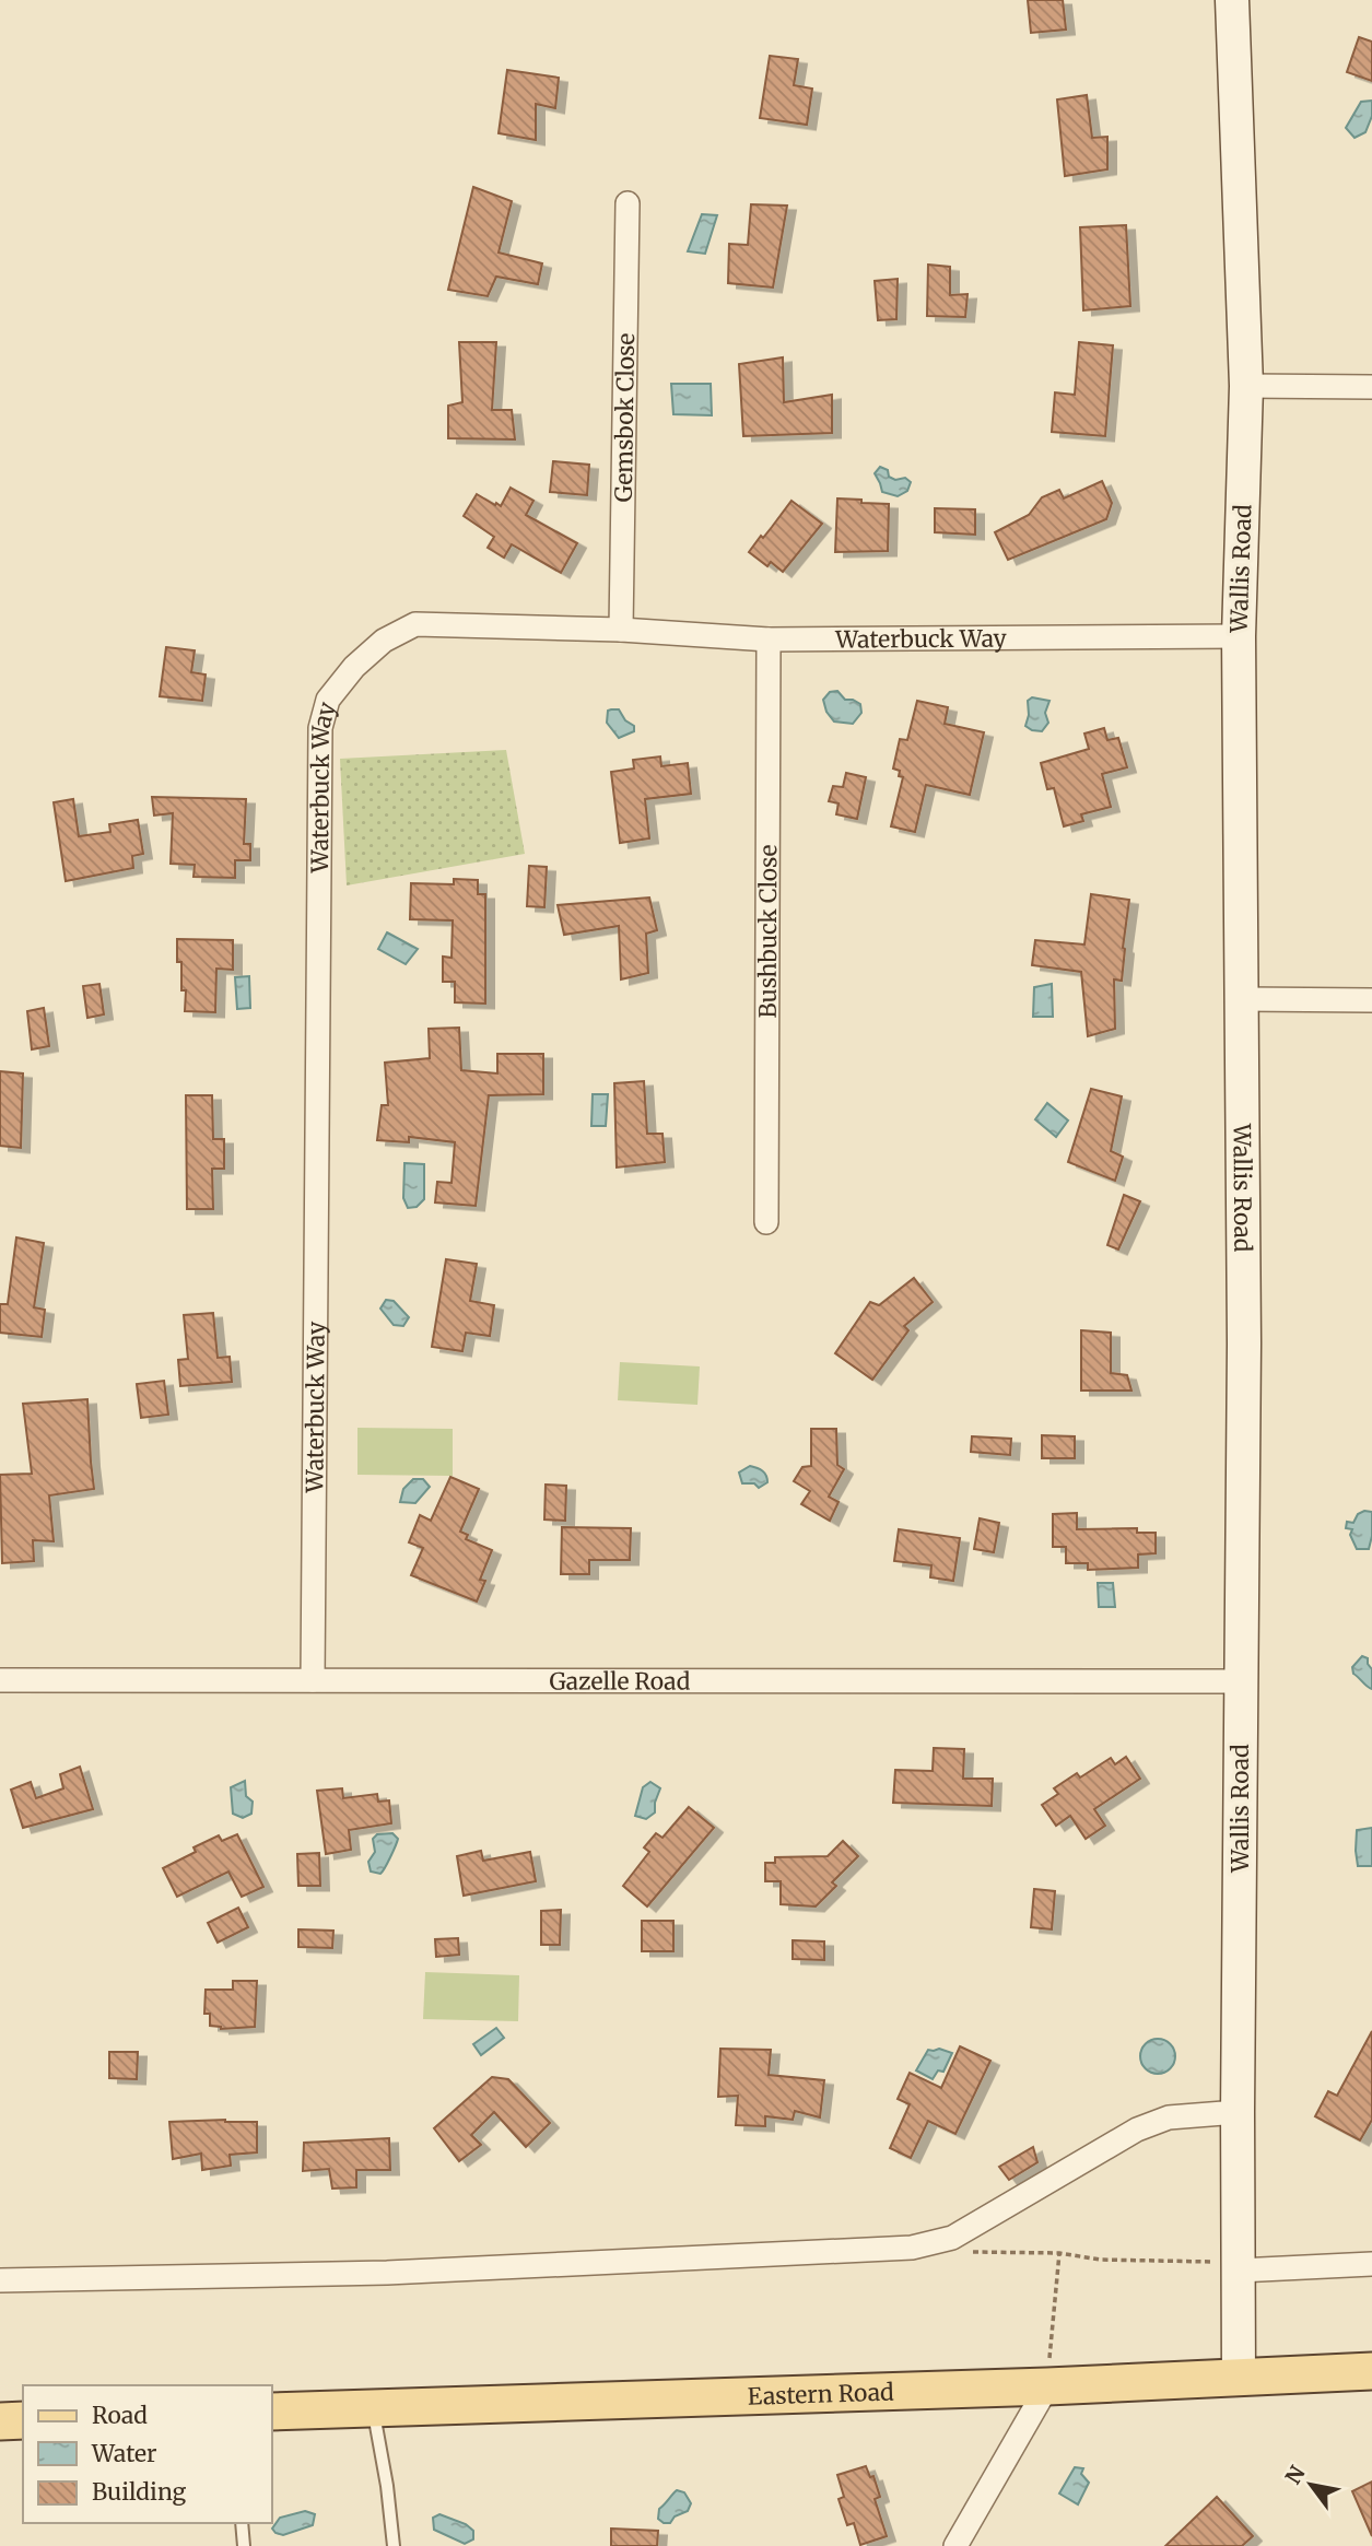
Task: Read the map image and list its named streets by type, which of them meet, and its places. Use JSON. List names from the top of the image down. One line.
{"streets":{"main road":["Eastern Road"],"street":["Gemsbok Close","Wallis Road","Waterbuck Way","Bushbuck Close","Gazelle Road"]},"crossings":[["Gemsbok Close","Waterbuck Way"],["Wallis Road","Waterbuck Way"],["Wallis Road","Gazelle Road"],["Wallis Road","Eastern Road"],["Waterbuck Way","Bushbuck Close"],["Waterbuck Way","Gazelle Road"]],"legend":["Road","Water","Building"],"north":"top left"}
